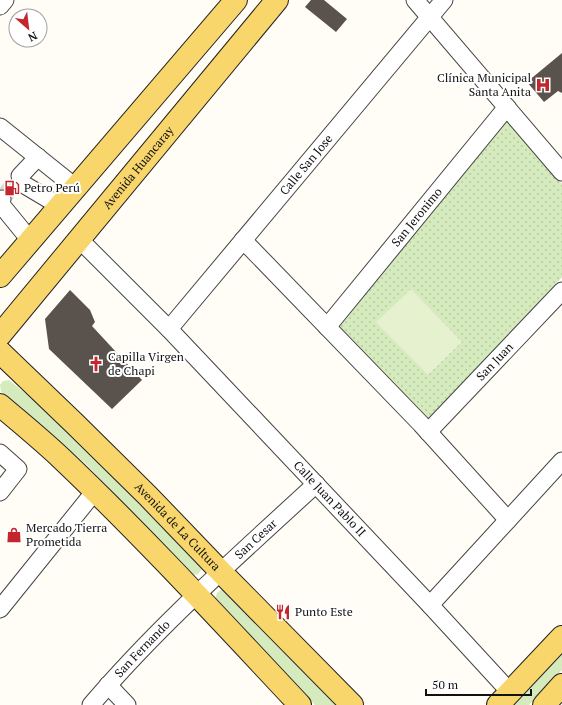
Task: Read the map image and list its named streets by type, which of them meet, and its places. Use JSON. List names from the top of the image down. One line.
{"streets":{"main road":["Avenida Huancaray","Avenida de La Cultura"],"street":["Calle San Jose","San Jeronimo","San Juan","Calle Juan Pablo II","San Cesar","San Fernando"]},"crossings":[["Calle San Jose","Calle Juan Pablo II"],["Avenida Huancaray","Calle Juan Pablo II"],["Calle Juan Pablo II","San Cesar"],["Avenida de La Cultura","San Cesar"],["San Cesar","San Fernando"]],"places":{"hospital":["Clínica Municipal Santa Anita"],"fuel station":["Petro Perú"],"church":["Capilla Virgen de Chapi"],"shop":["Mercado Tierra Prometida"],"restaurant":["Punto Este"]},"scale_bar":"50 m","north":"bottom right"}
